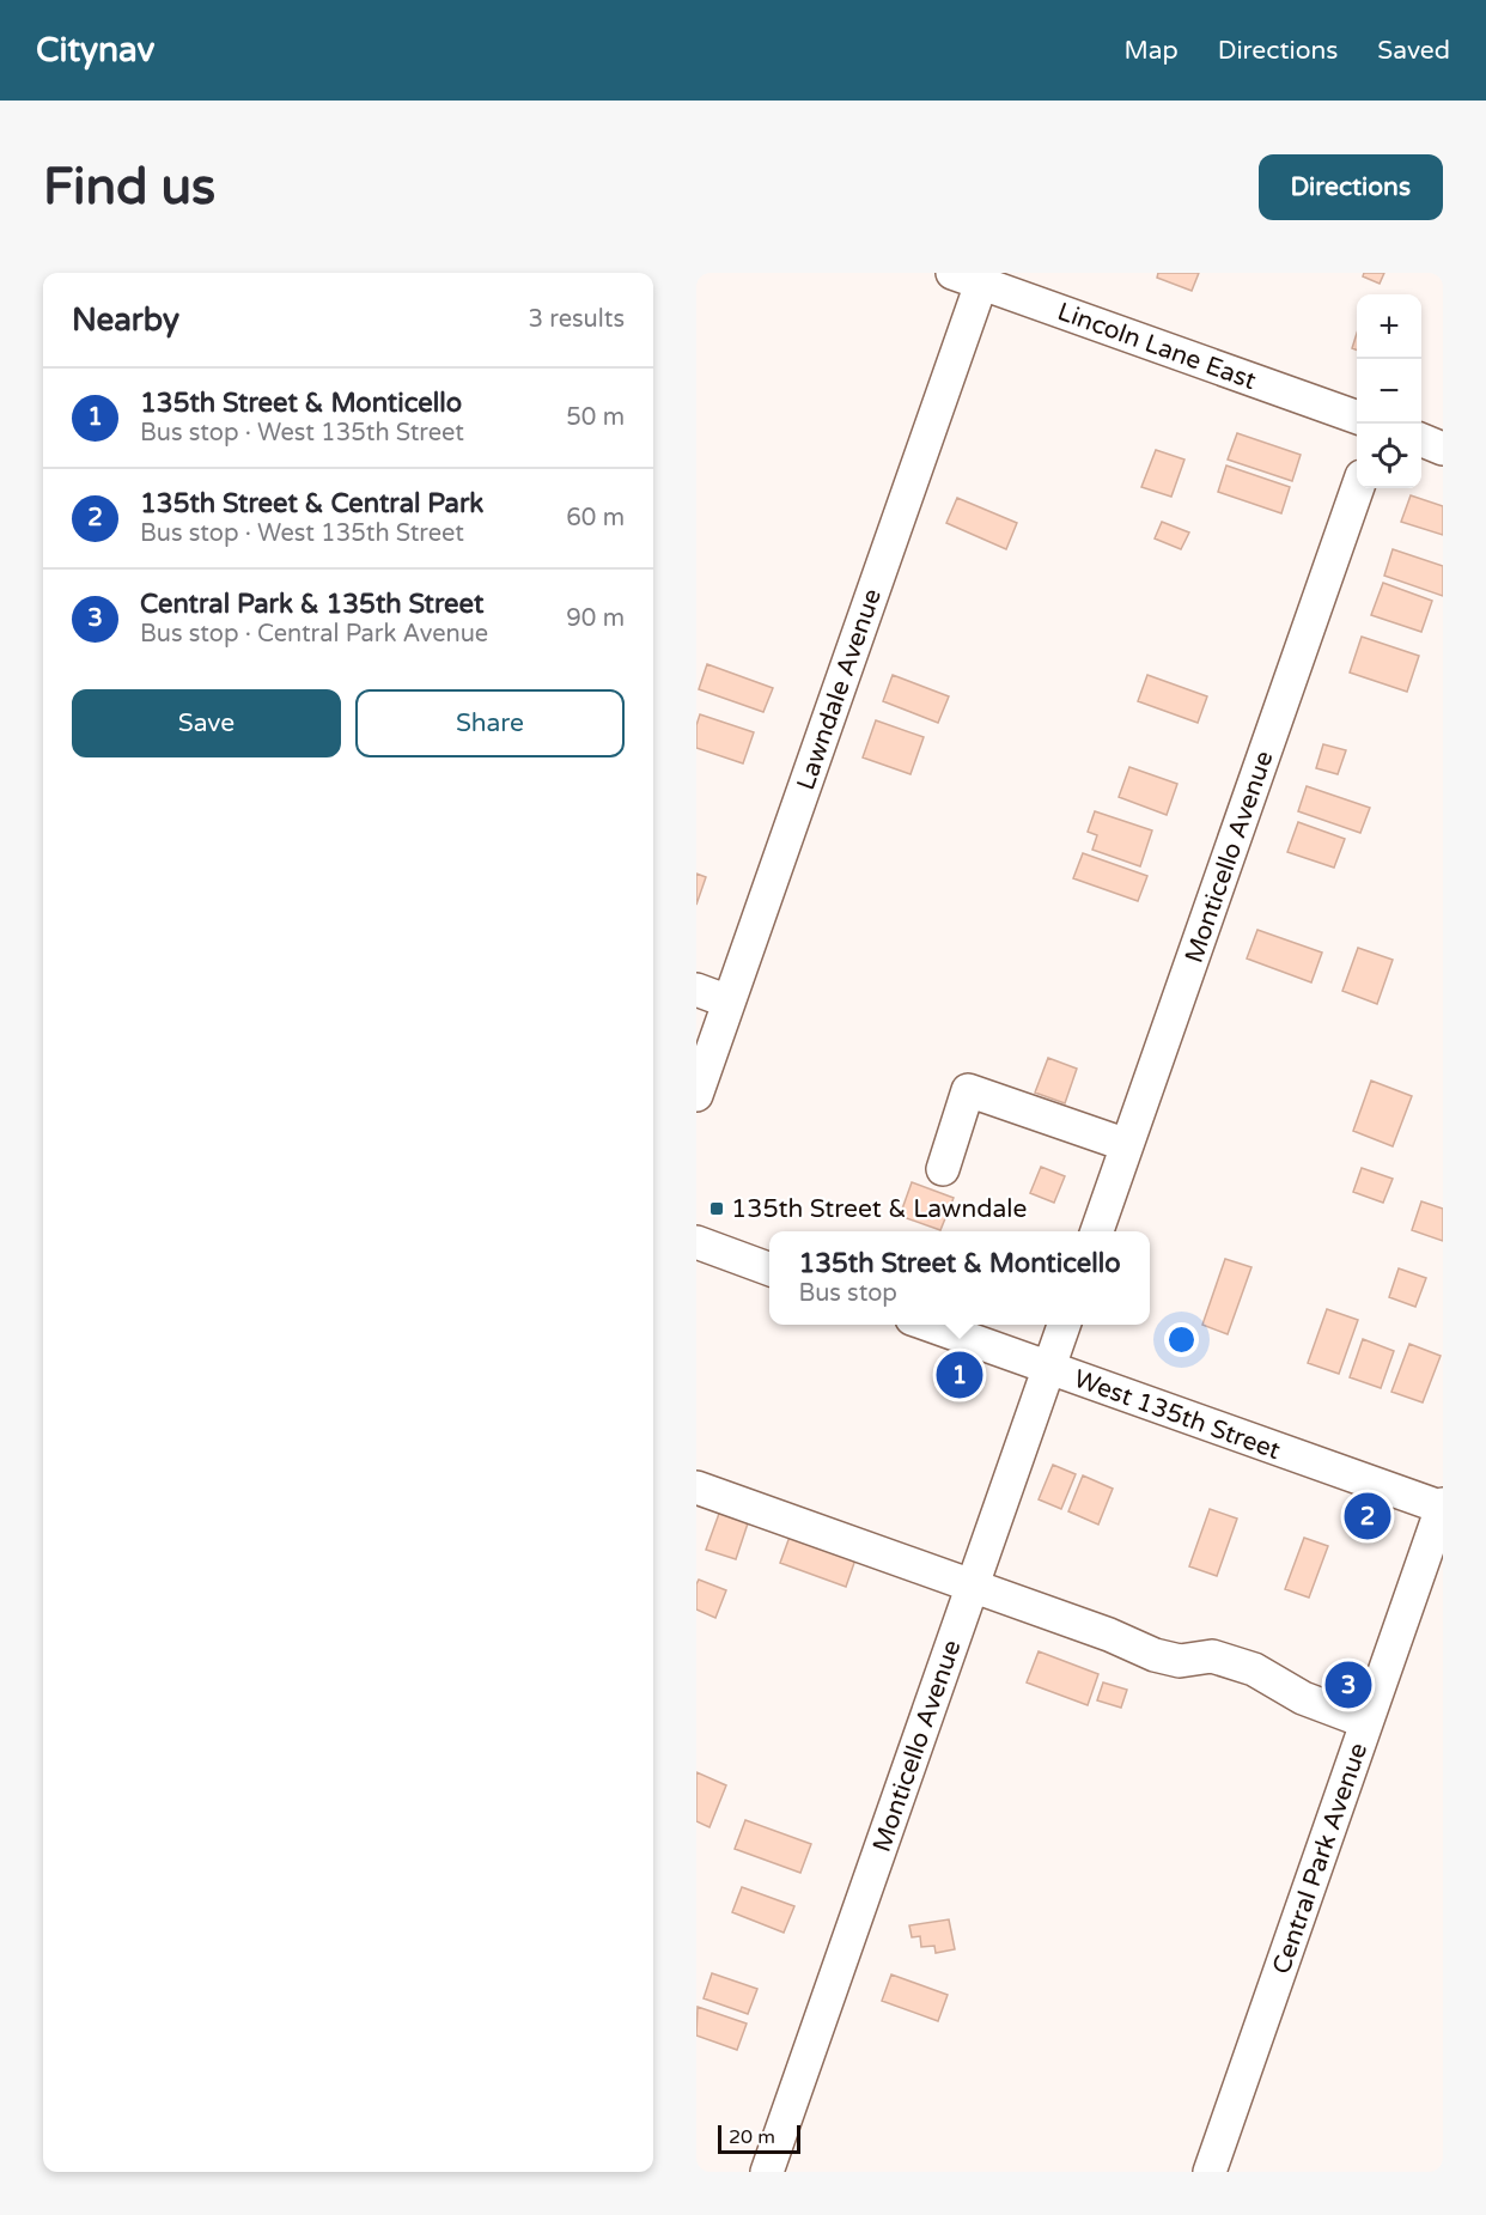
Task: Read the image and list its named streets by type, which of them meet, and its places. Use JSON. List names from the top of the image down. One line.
{"streets":{"street":["Lincoln Lane East","Lawndale Avenue","Monticello Avenue","West 135th Street","Central Park Avenue"]},"crossings":[["Lincoln Lane East","Lawndale Avenue"],["Monticello Avenue","West 135th Street"],["West 135th Street","Central Park Avenue"]],"places":{"transit":["135th Street & Lawndale"]},"scale_bar":"20 m","page":{"header":"Citynav","nav":["Map","Directions","Saved"],"buttons":["Directions",["Save","Share"]],"title":"Find us","heading":["Nearby","3 results"],"map_buttons":["+","−"],"list":[{"mark":"1","name":"135th Street & Monticello","note":"Bus stop · West 135th Street","value":"50 m"},{"mark":"2","name":"135th Street & Central Park","note":"Bus stop · West 135th Street","value":"60 m"},{"mark":"3","name":"Central Park & 135th Street","note":"Bus stop · Central Park Avenue","value":"90 m"}],"popup":["135th Street & Monticello","Bus stop"],"pins":["1","2","3"],"scale":"20 m"}}
